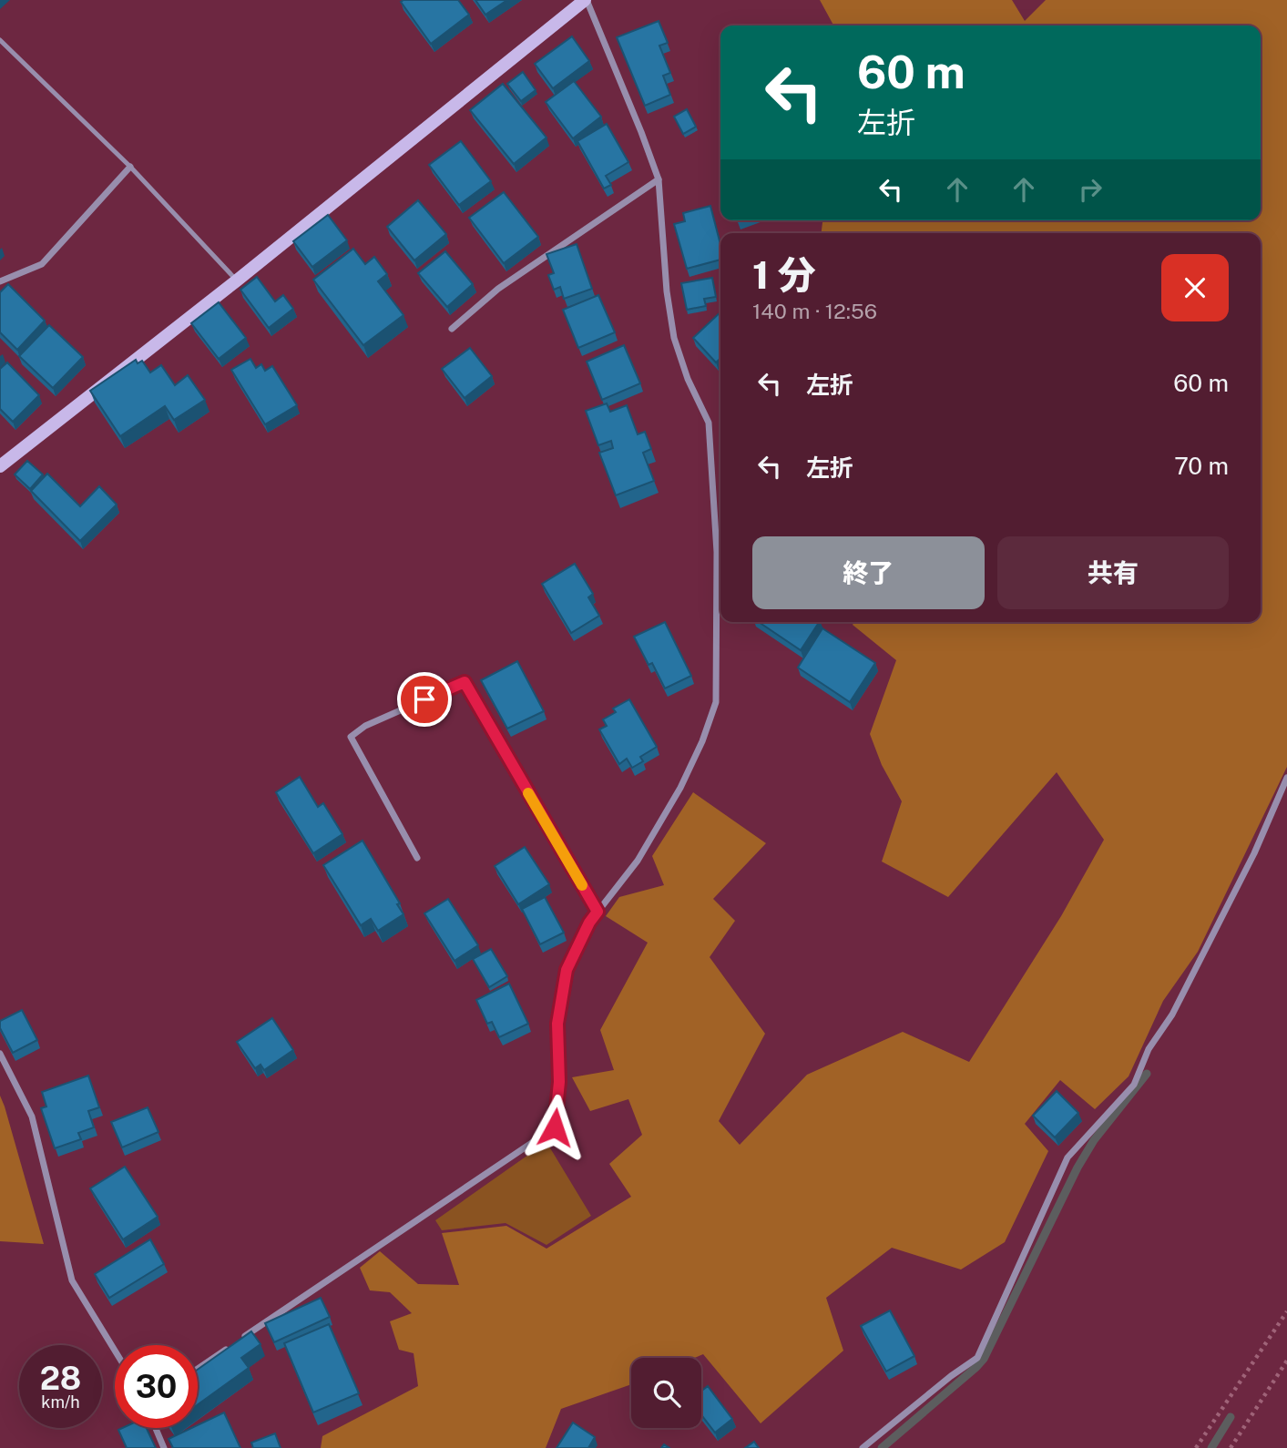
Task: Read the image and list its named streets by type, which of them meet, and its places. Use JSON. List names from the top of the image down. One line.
{"page":{"turn":["60 m","左折"],"heading":["1 分","140 m · 12:56"],"list":[{"name":"左折","value":"60 m"},{"name":"左折","value":"70 m"}],"buttons":["終了","共有"],"speed":"28 km/h","limit":"30"}}
